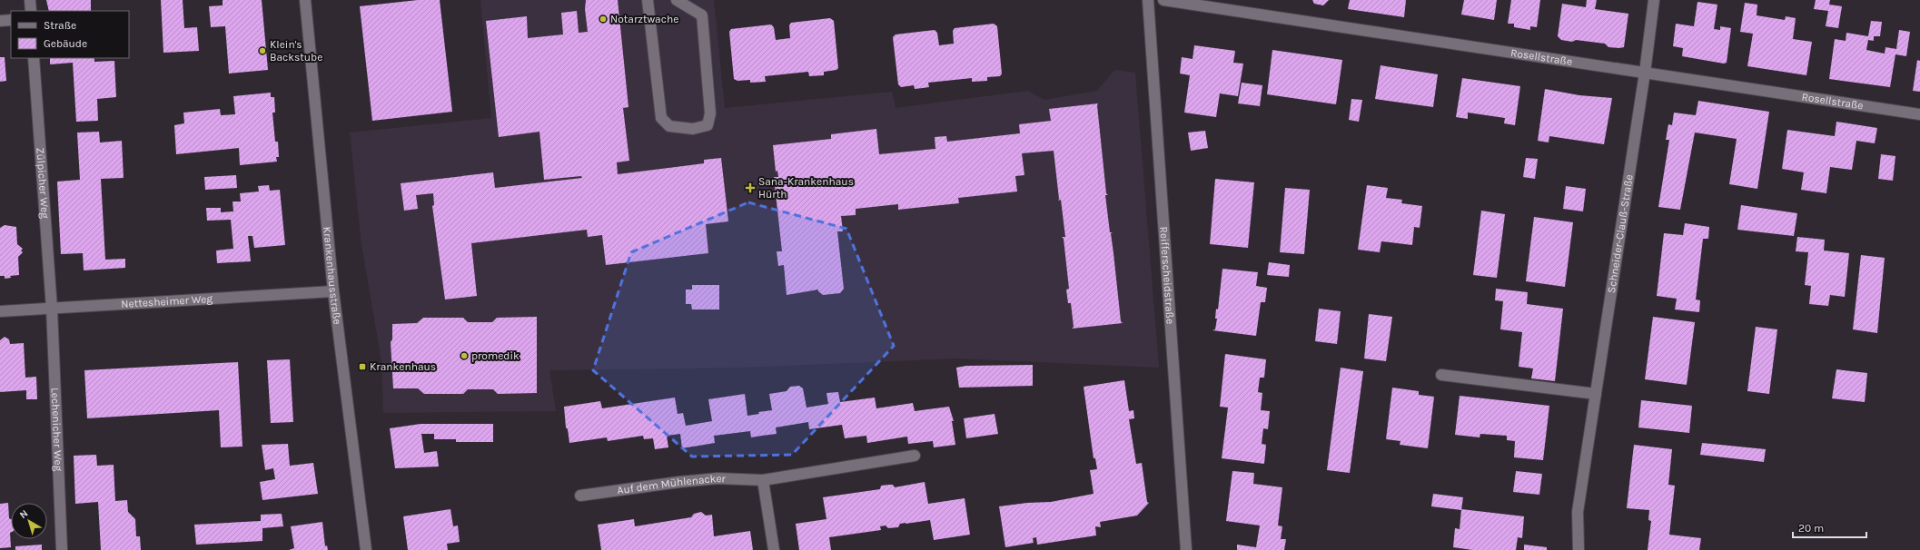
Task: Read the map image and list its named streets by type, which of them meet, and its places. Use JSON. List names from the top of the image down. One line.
{"streets":{"street":["Rosellstraße","Zülpicher Weg","Schneider-Clauß-Straße","Krankenhausstraße","Reifferscheidstraße","Nettesheimer Weg","Lechenicher Weg","Auf dem Mühlenacker"]},"crossings":[["Rosellstraße","Schneider-Clauß-Straße"],["Zülpicher Weg","Nettesheimer Weg"],["Zülpicher Weg","Lechenicher Weg"],["Krankenhausstraße","Nettesheimer Weg"],["Nettesheimer Weg","Lechenicher Weg"]],"places":{"other":["Notarztwache","Klein's Backstube","promedik"],"health":["Sana-Krankenhaus Hürth"],"transit":["Krankenhaus"]},"legend":["Straße","Gebäude"],"scale_bar":"20 m","north":"top left"}
